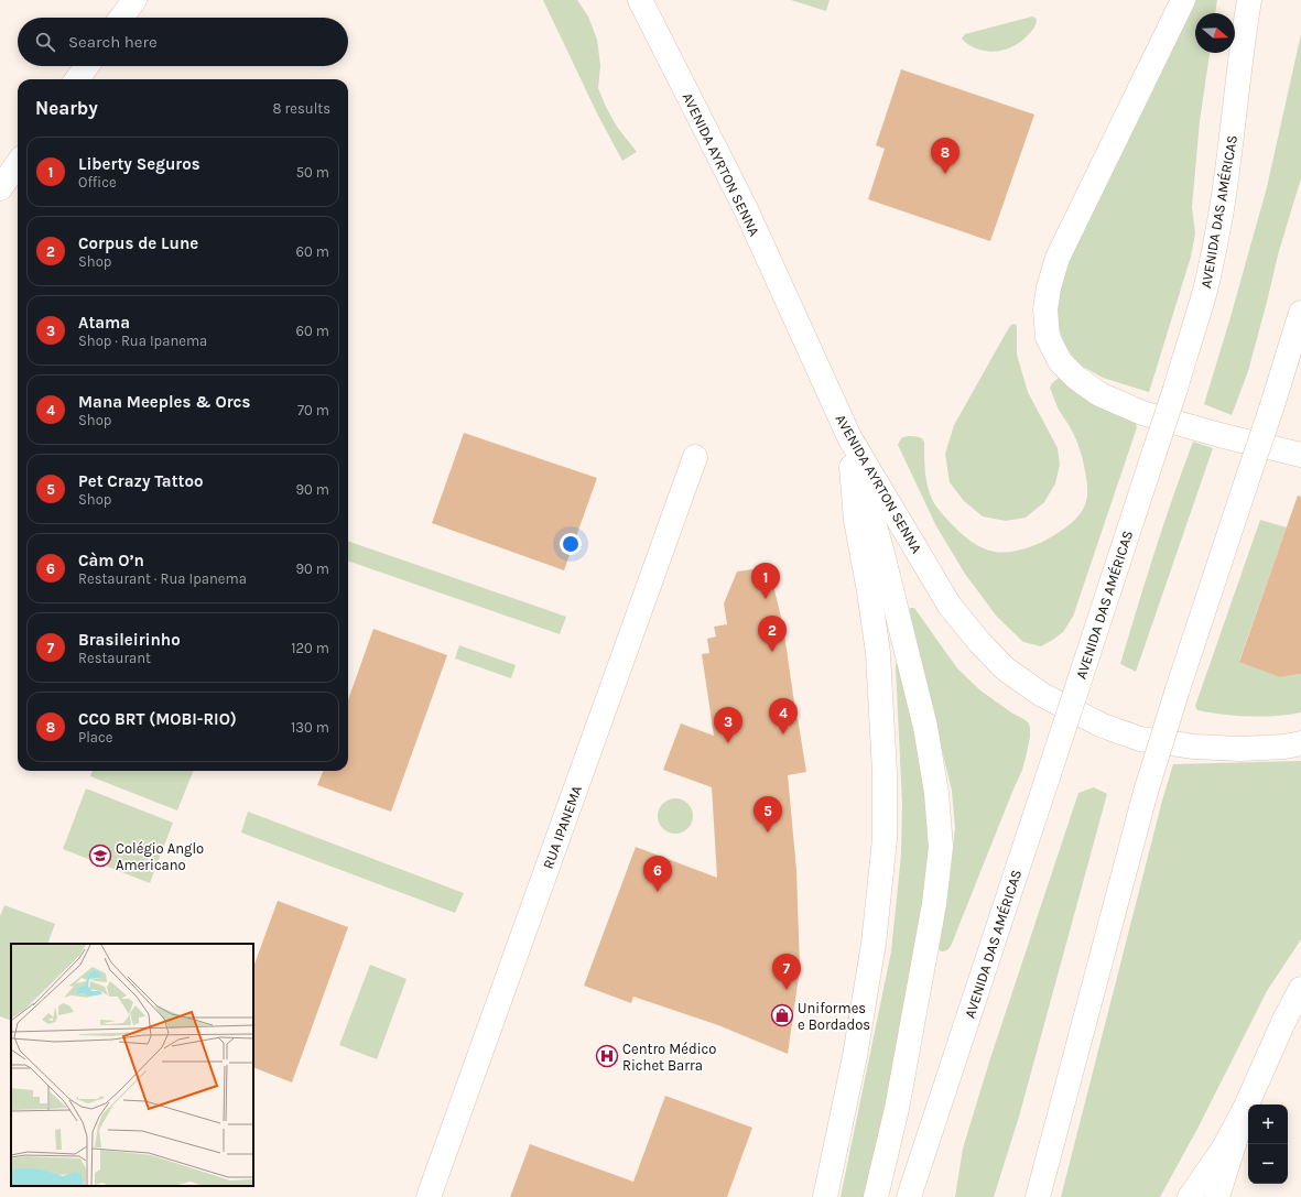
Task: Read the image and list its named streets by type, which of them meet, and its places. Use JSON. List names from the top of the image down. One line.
{"streets":{"main road":["AVENIDA AYRTON SENNA","AVENIDA DAS AMÉRICAS","RUA IPANEMA"]},"places":{"school or university":["Colégio Anglo Americano"],"shop":["Uniformes e Bordados"],"hospital":["Centro Médico Richet Barra"]},"north":"right","page":{"search":"Search here","heading":["Nearby","8 results"],"list":[{"mark":"1","name":"Liberty Seguros","note":"Office","value":"50 m"},{"mark":"2","name":"Corpus de Lune","note":"Shop","value":"60 m"},{"mark":"3","name":"Atama","note":"Shop · Rua Ipanema","value":"60 m"},{"mark":"4","name":"Mana Meeples & Orcs","note":"Shop","value":"70 m"},{"mark":"5","name":"Pet Crazy Tattoo","note":"Shop","value":"90 m"},{"mark":"6","name":"Càm O’n","note":"Restaurant · Rua Ipanema","value":"90 m"},{"mark":"7","name":"Brasileirinho","note":"Restaurant","value":"120 m"},{"mark":"8","name":"CCO BRT (MOBI-RIO)","note":"Place","value":"130 m"}],"pins":["8","1","2","4","3","5","6","7"],"map_buttons":["+","−"]}}
